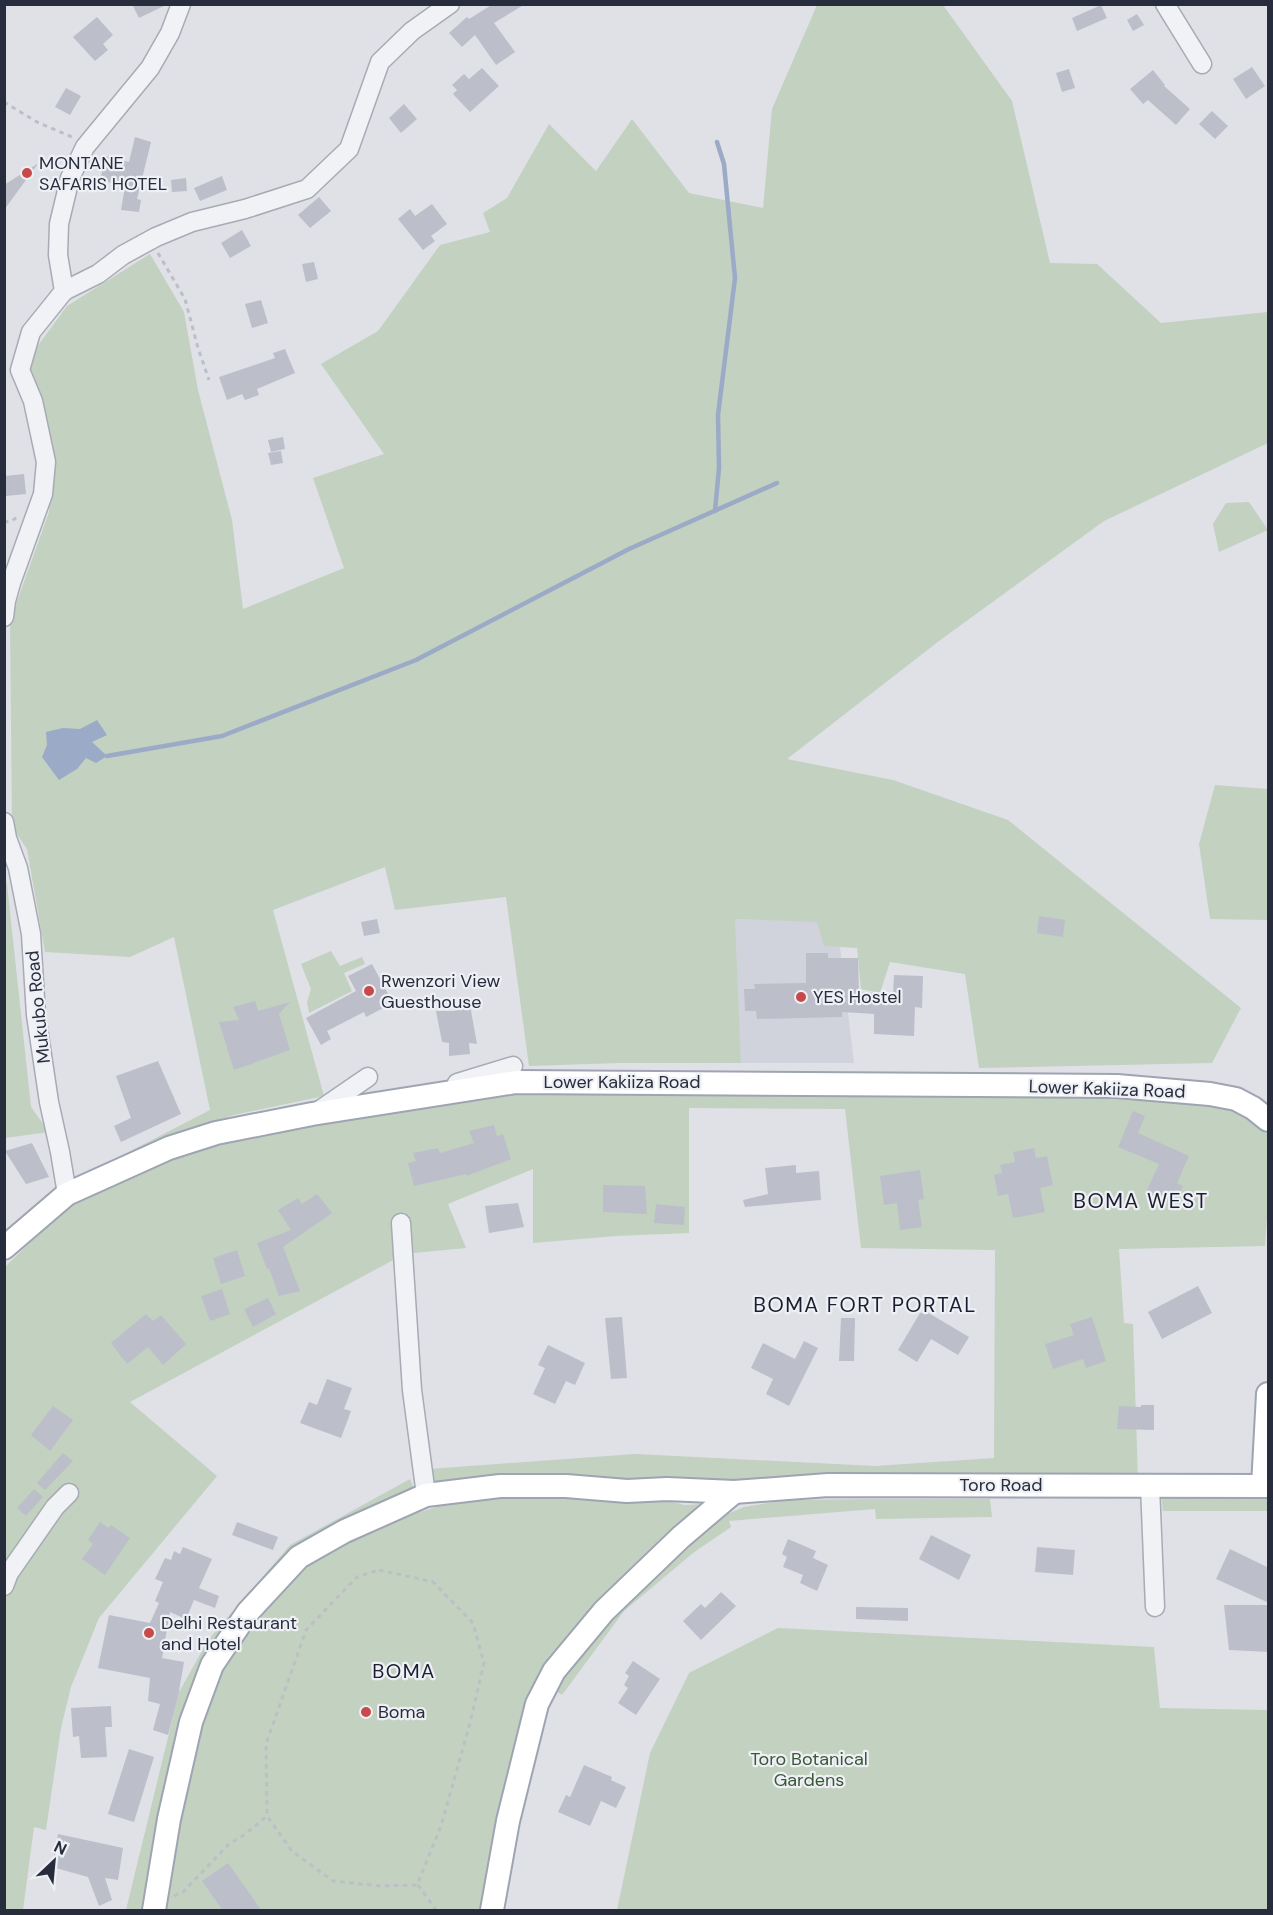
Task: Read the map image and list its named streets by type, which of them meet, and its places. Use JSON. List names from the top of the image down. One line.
{"streets":{"main road":["Lower Kakiiza Road","Toro Road"],"street":["Mukubo Road"]},"crossings":[["Mukubo Road","Lower Kakiiza Road"]],"districts":["BOMA WEST","BOMA FORT PORTAL","BOMA"],"parks":["Toro Botanical Gardens"],"places":["MONTANE SAFARIS HOTEL","Rwenzori View Guesthouse","YES Hostel","Delhi Restaurant and Hotel","Boma"],"north":"top right"}
